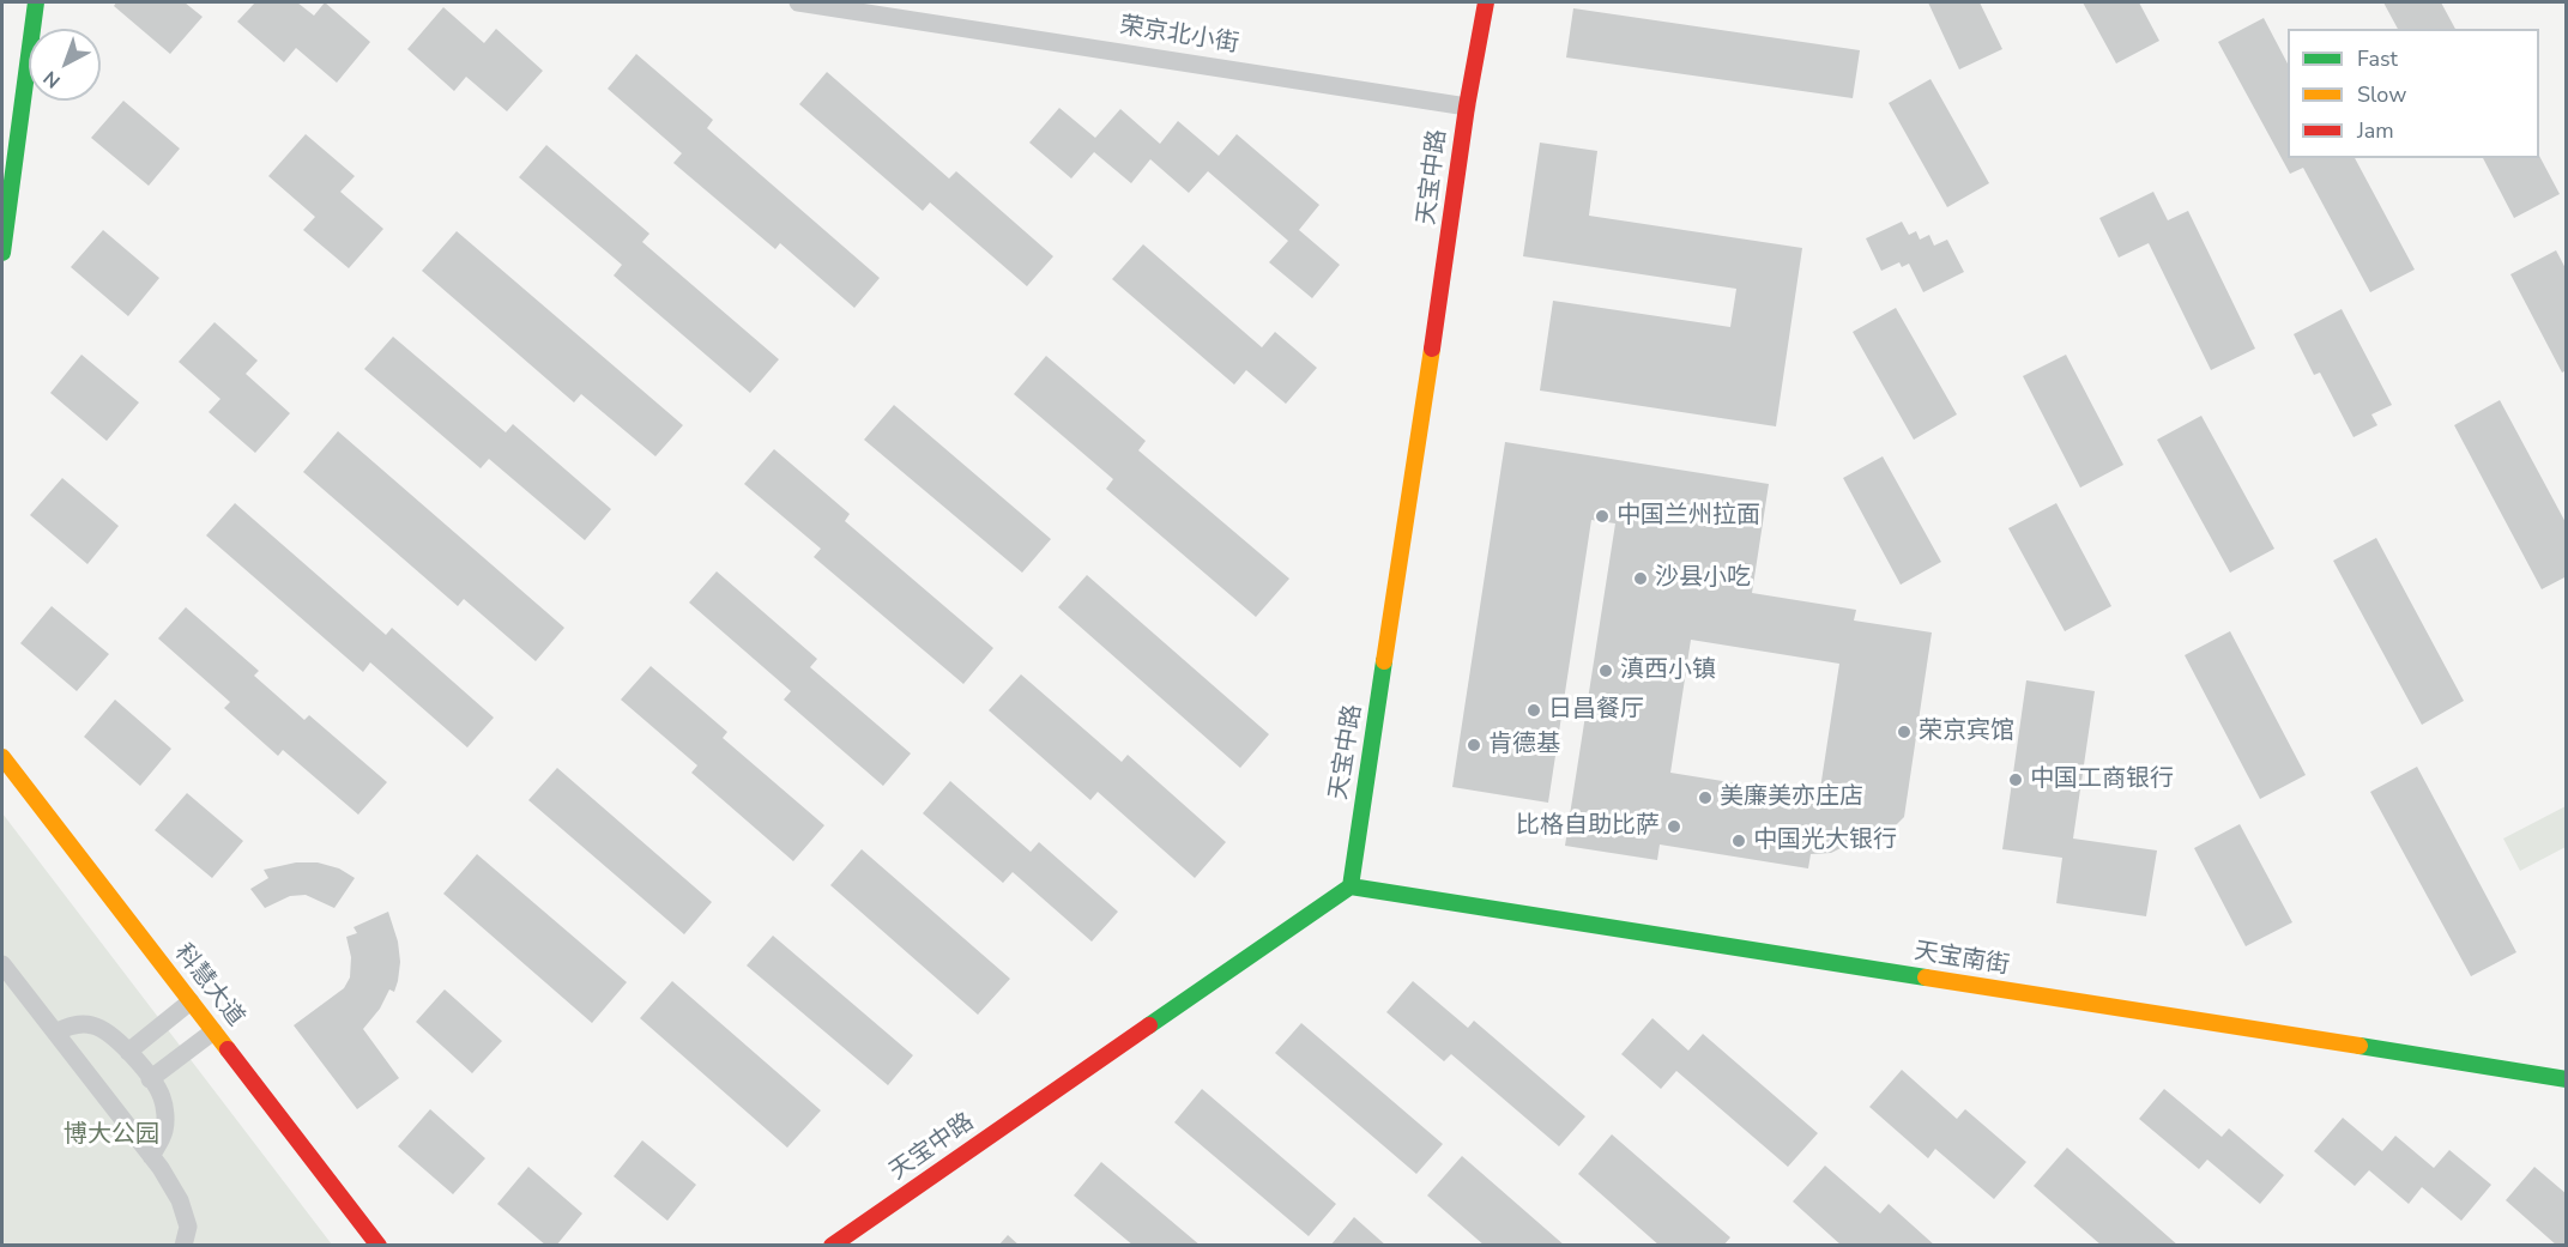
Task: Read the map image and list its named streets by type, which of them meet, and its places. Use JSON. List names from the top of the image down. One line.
{"streets":{"street":["荣京北小街","天宝中路","天宝南街","科慧大道"]},"crossings":[["荣京北小街","天宝中路"],["天宝中路","天宝南街"]],"parks":["博大公园"],"places":["中国兰州拉面","沙县小吃","滇西小镇","日昌餐厅","荣京宾馆","肯德基","中国工商银行","美廉美亦庄店","比格自助比萨","中国光大银行"],"legend":["Fast","Slow","Jam"],"north":"bottom left"}
